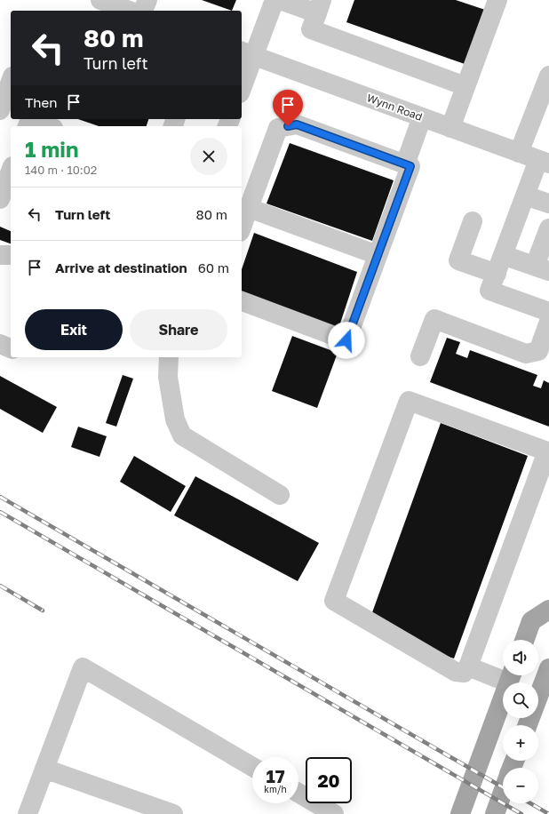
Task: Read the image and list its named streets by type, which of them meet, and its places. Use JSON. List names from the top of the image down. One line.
{"streets":{"street":["Wynn Road"]},"page":{"turn":["80 m","Turn left"],"then":"Then","heading":["1 min","140 m · 10:02"],"list":[{"name":"Turn left","value":"80 m"},{"name":"Arrive at destination","value":"60 m"}],"buttons":["Exit","Share"],"map_buttons":["+","−"],"speed":"17 km/h","limit":"20"}}
